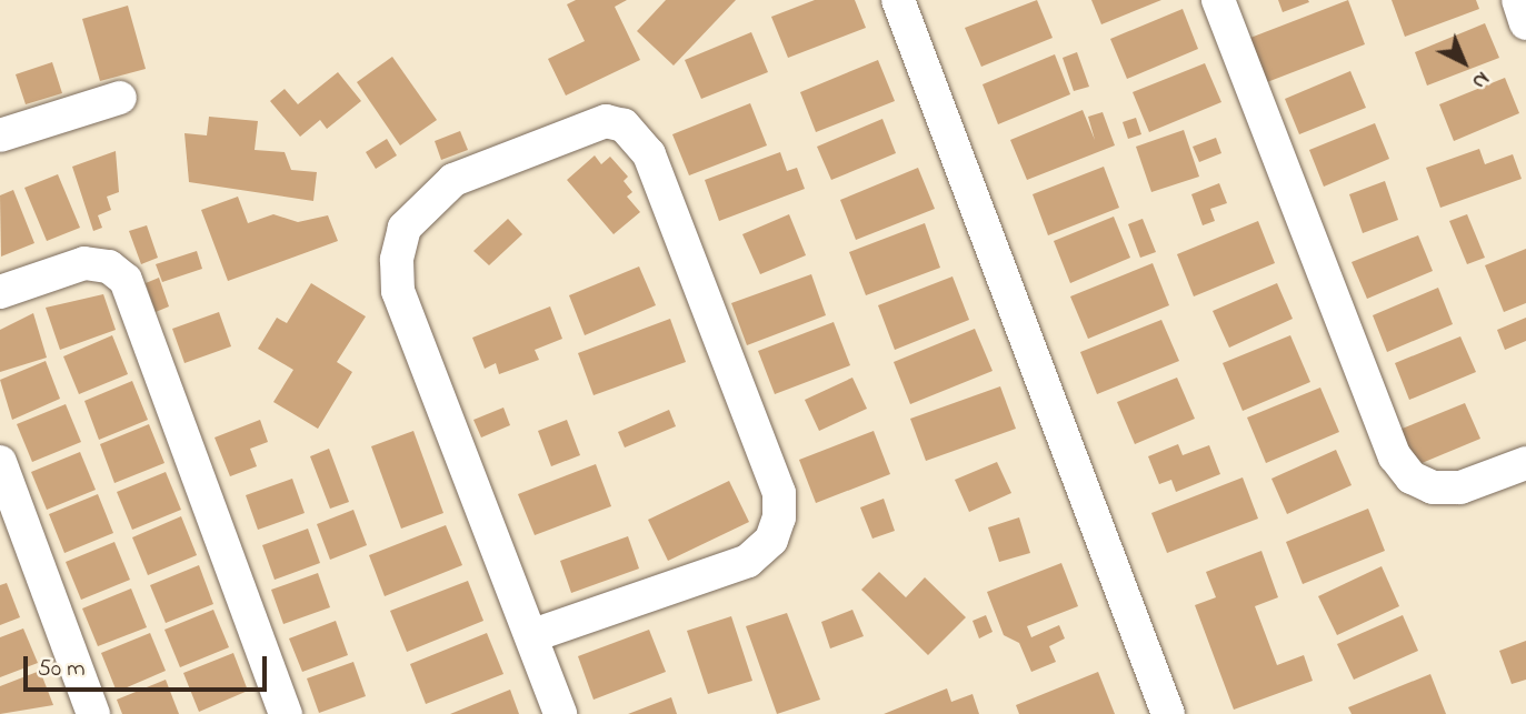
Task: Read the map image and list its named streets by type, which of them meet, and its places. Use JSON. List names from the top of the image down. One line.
{"scale_bar":"50 m","north":"bottom right"}
